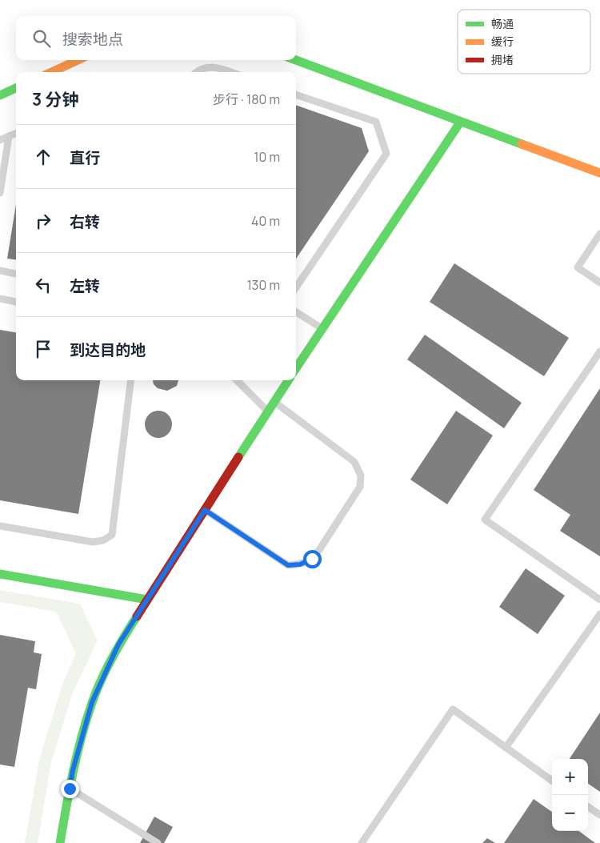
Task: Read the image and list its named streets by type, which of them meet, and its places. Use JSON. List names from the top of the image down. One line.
{"legend":["畅通","缓行","拥堵"],"page":{"search":"搜索地点","heading":["3 分钟","步行 · 180 m"],"list":[["直行","10 m"],["右转","40 m"],["左转","130 m"],"到达目的地"],"map_buttons":["+","−"]}}
